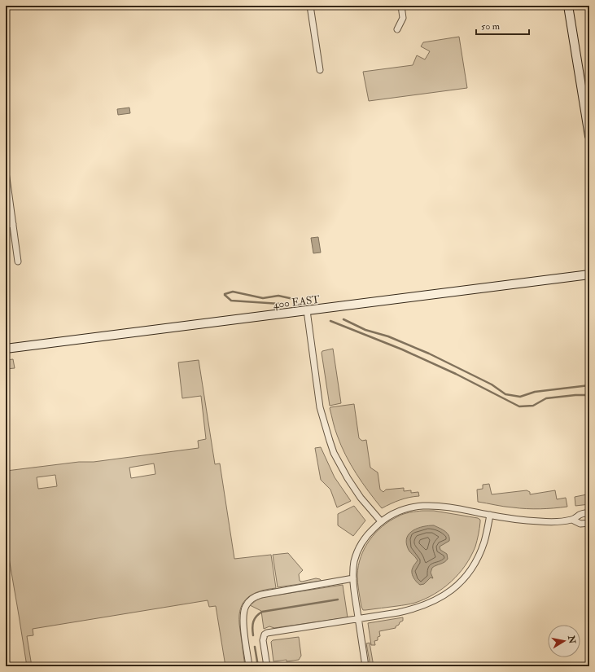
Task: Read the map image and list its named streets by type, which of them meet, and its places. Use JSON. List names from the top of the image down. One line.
{"streets":{"street":["400 EAST"]},"scale_bar":"50 m","north":"right"}
